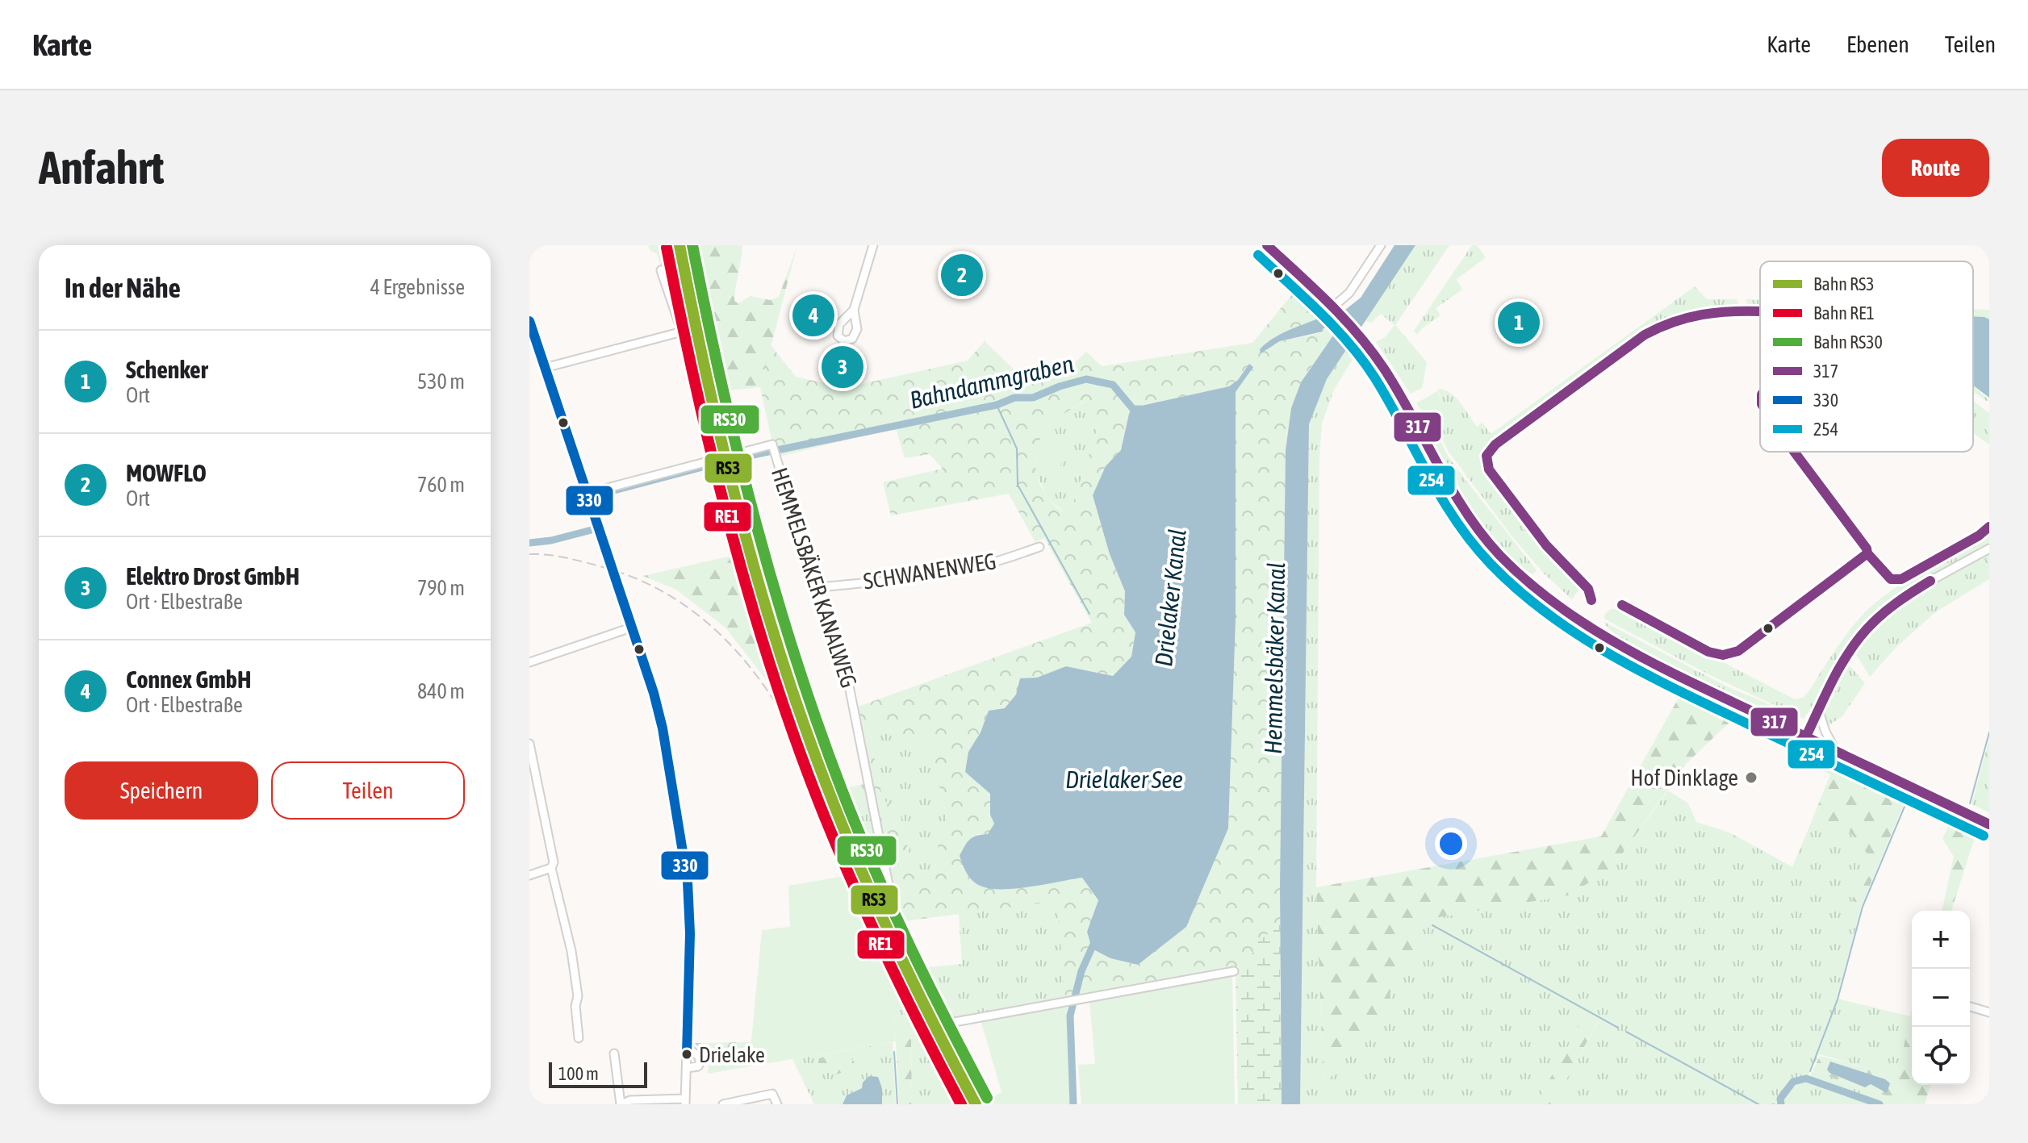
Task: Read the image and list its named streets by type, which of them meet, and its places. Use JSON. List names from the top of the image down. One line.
{"streets":{"street":["SCHWANENWEG","HEMMELSBÄKER KANALWEG"]},"crossings":[["SCHWANENWEG","HEMMELSBÄKER KANALWEG"]],"water":["Bahndammgraben","Drielaker Kanal","Hemmelsbäker Kanal","Drielaker See"],"places":["Hof Dinklage","Drielake"],"lines":["rail line RS3","rail line RS30","transit line 317","rail line RE1","transit line 254","transit line 330"],"legend":["Bahn RS3","Bahn RE1","Bahn RS30","317","330","254"],"scale_bar":"100 m","page":{"header":"Karte","nav":["Karte","Ebenen","Teilen"],"buttons":["Route",["Speichern","Teilen"]],"title":"Anfahrt","heading":["In der Nähe","4 Ergebnisse"],"pins":["2","4","1","3"],"list":[{"mark":"1","name":"Schenker","note":"Ort","value":"530 m"},{"mark":"2","name":"MOWFLO","note":"Ort","value":"760 m"},{"mark":"3","name":"Elektro Drost GmbH","note":"Ort · Elbestraße","value":"790 m"},{"mark":"4","name":"Connex GmbH","note":"Ort · Elbestraße","value":"840 m"}],"map_buttons":["+","−"],"scale":"100 m"}}
